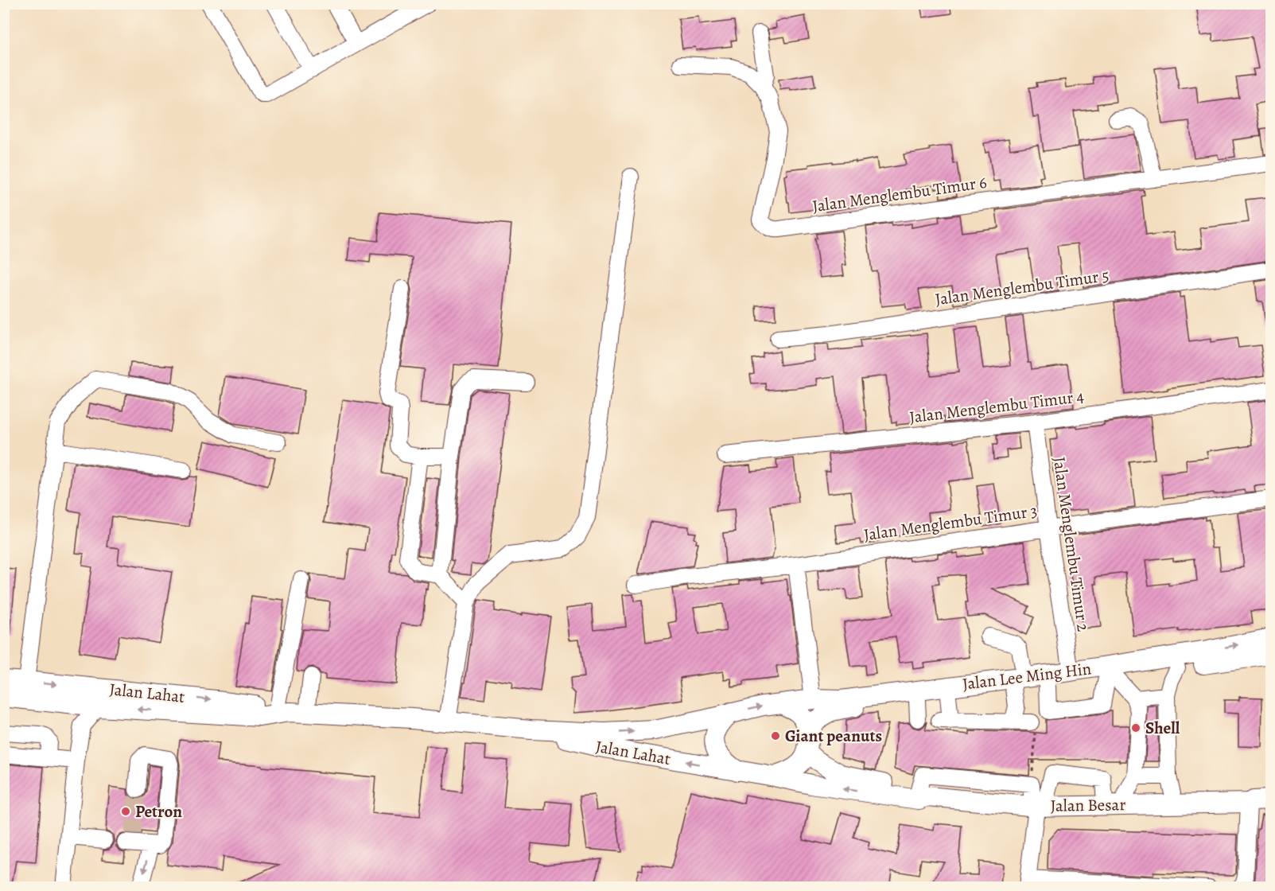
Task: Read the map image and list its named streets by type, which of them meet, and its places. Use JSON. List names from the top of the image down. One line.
{"streets":{"main road":["Jalan Lee Ming Hin","Jalan Lahat","Jalan Besar"],"street":["Jalan Menglembu Timur 6","Jalan Menglembu Timur 5","Jalan Menglembu Timur 4","Jalan Menglembu Timur 3","Jalan Menglembu Timur 2"]},"crossings":[["Jalan Menglembu Timur 4","Jalan Menglembu Timur 2"],["Jalan Menglembu Timur 3","Jalan Menglembu Timur 2"],["Jalan Menglembu Timur 2","Jalan Lee Ming Hin"],["Jalan Lee Ming Hin","Jalan Lahat"],["Jalan Lee Ming Hin","Jalan Besar"],["Jalan Lahat","Jalan Besar"]],"places":["Shell","Giant peanuts","Petron"]}
